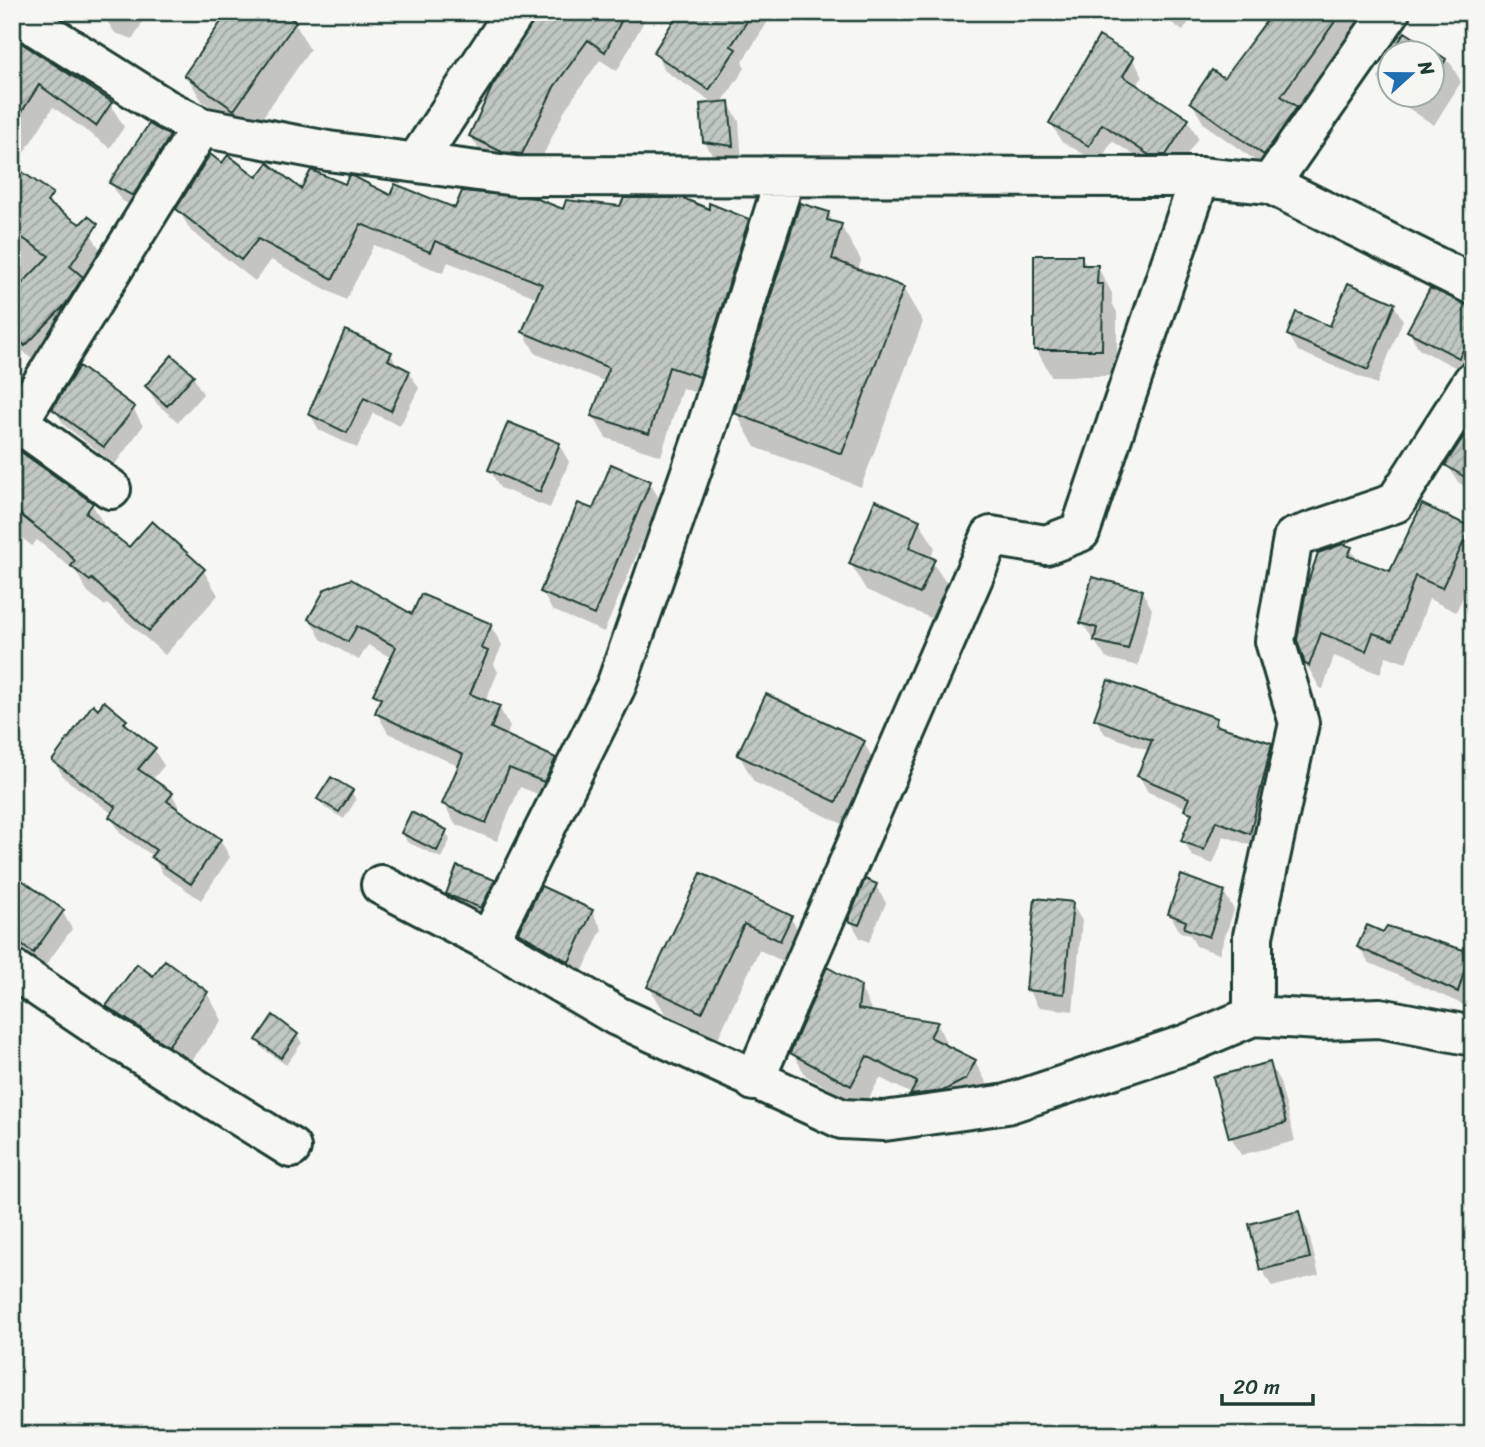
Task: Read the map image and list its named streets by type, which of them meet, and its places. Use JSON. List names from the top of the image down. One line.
{"scale_bar":"20 m","north":"right"}
